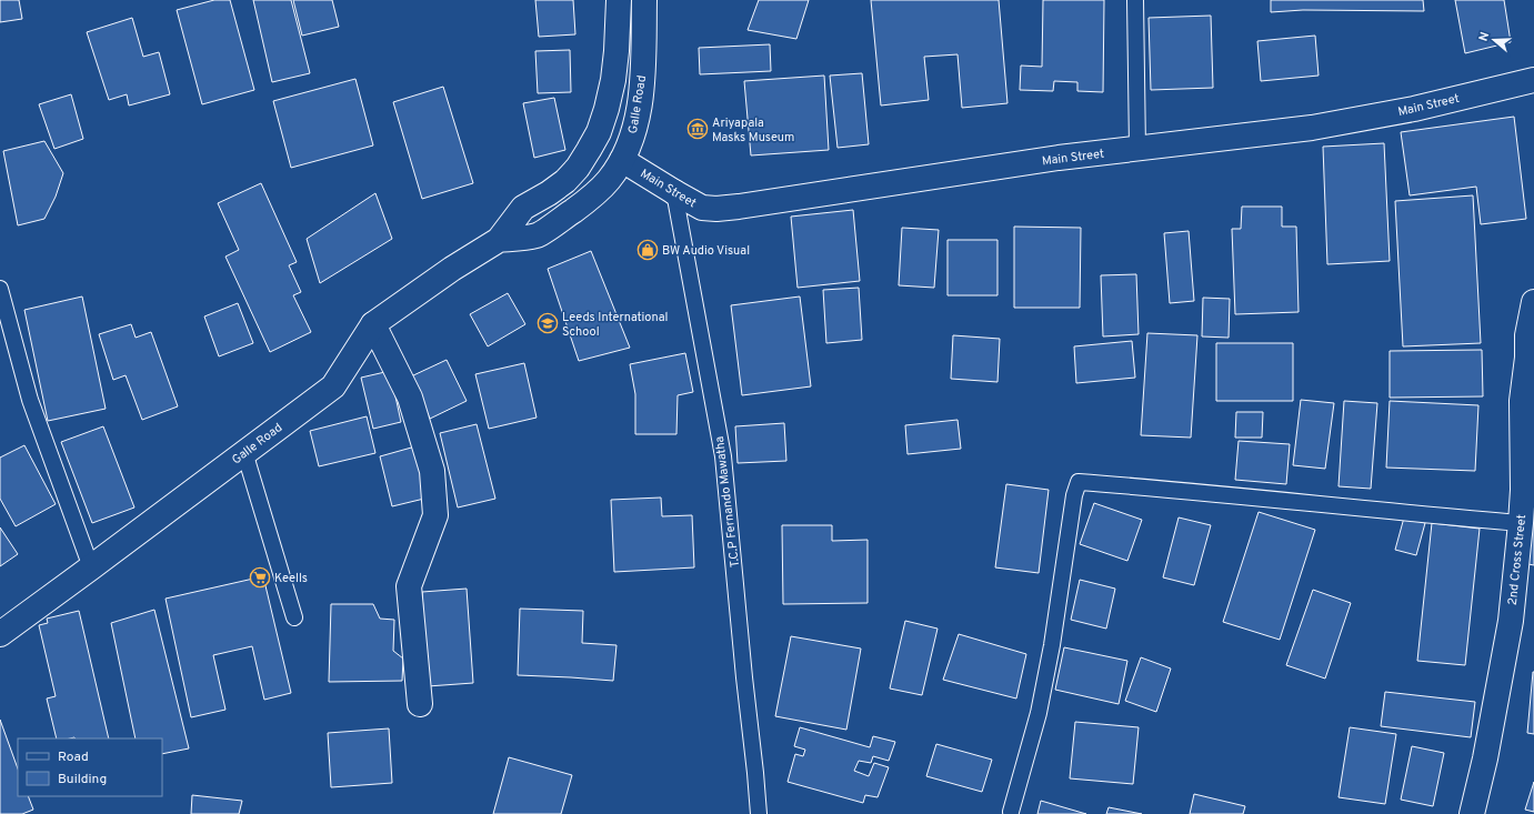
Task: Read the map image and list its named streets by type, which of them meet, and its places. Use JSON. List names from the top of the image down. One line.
{"streets":{"main road":["Galle Road","Main Street","2nd Cross Street"],"lane":["T.C.P Fernando Mawatha"]},"crossings":[["Galle Road","Main Street"],["Main Street","T.C.P Fernando Mawatha"]],"places":{"museum":["Ariyapala Masks Museum"],"shop":["BW Audio Visual"],"school or university":["Leeds International School"],"supermarket":["Keells"]},"legend":["Road","Building"],"north":"left"}
